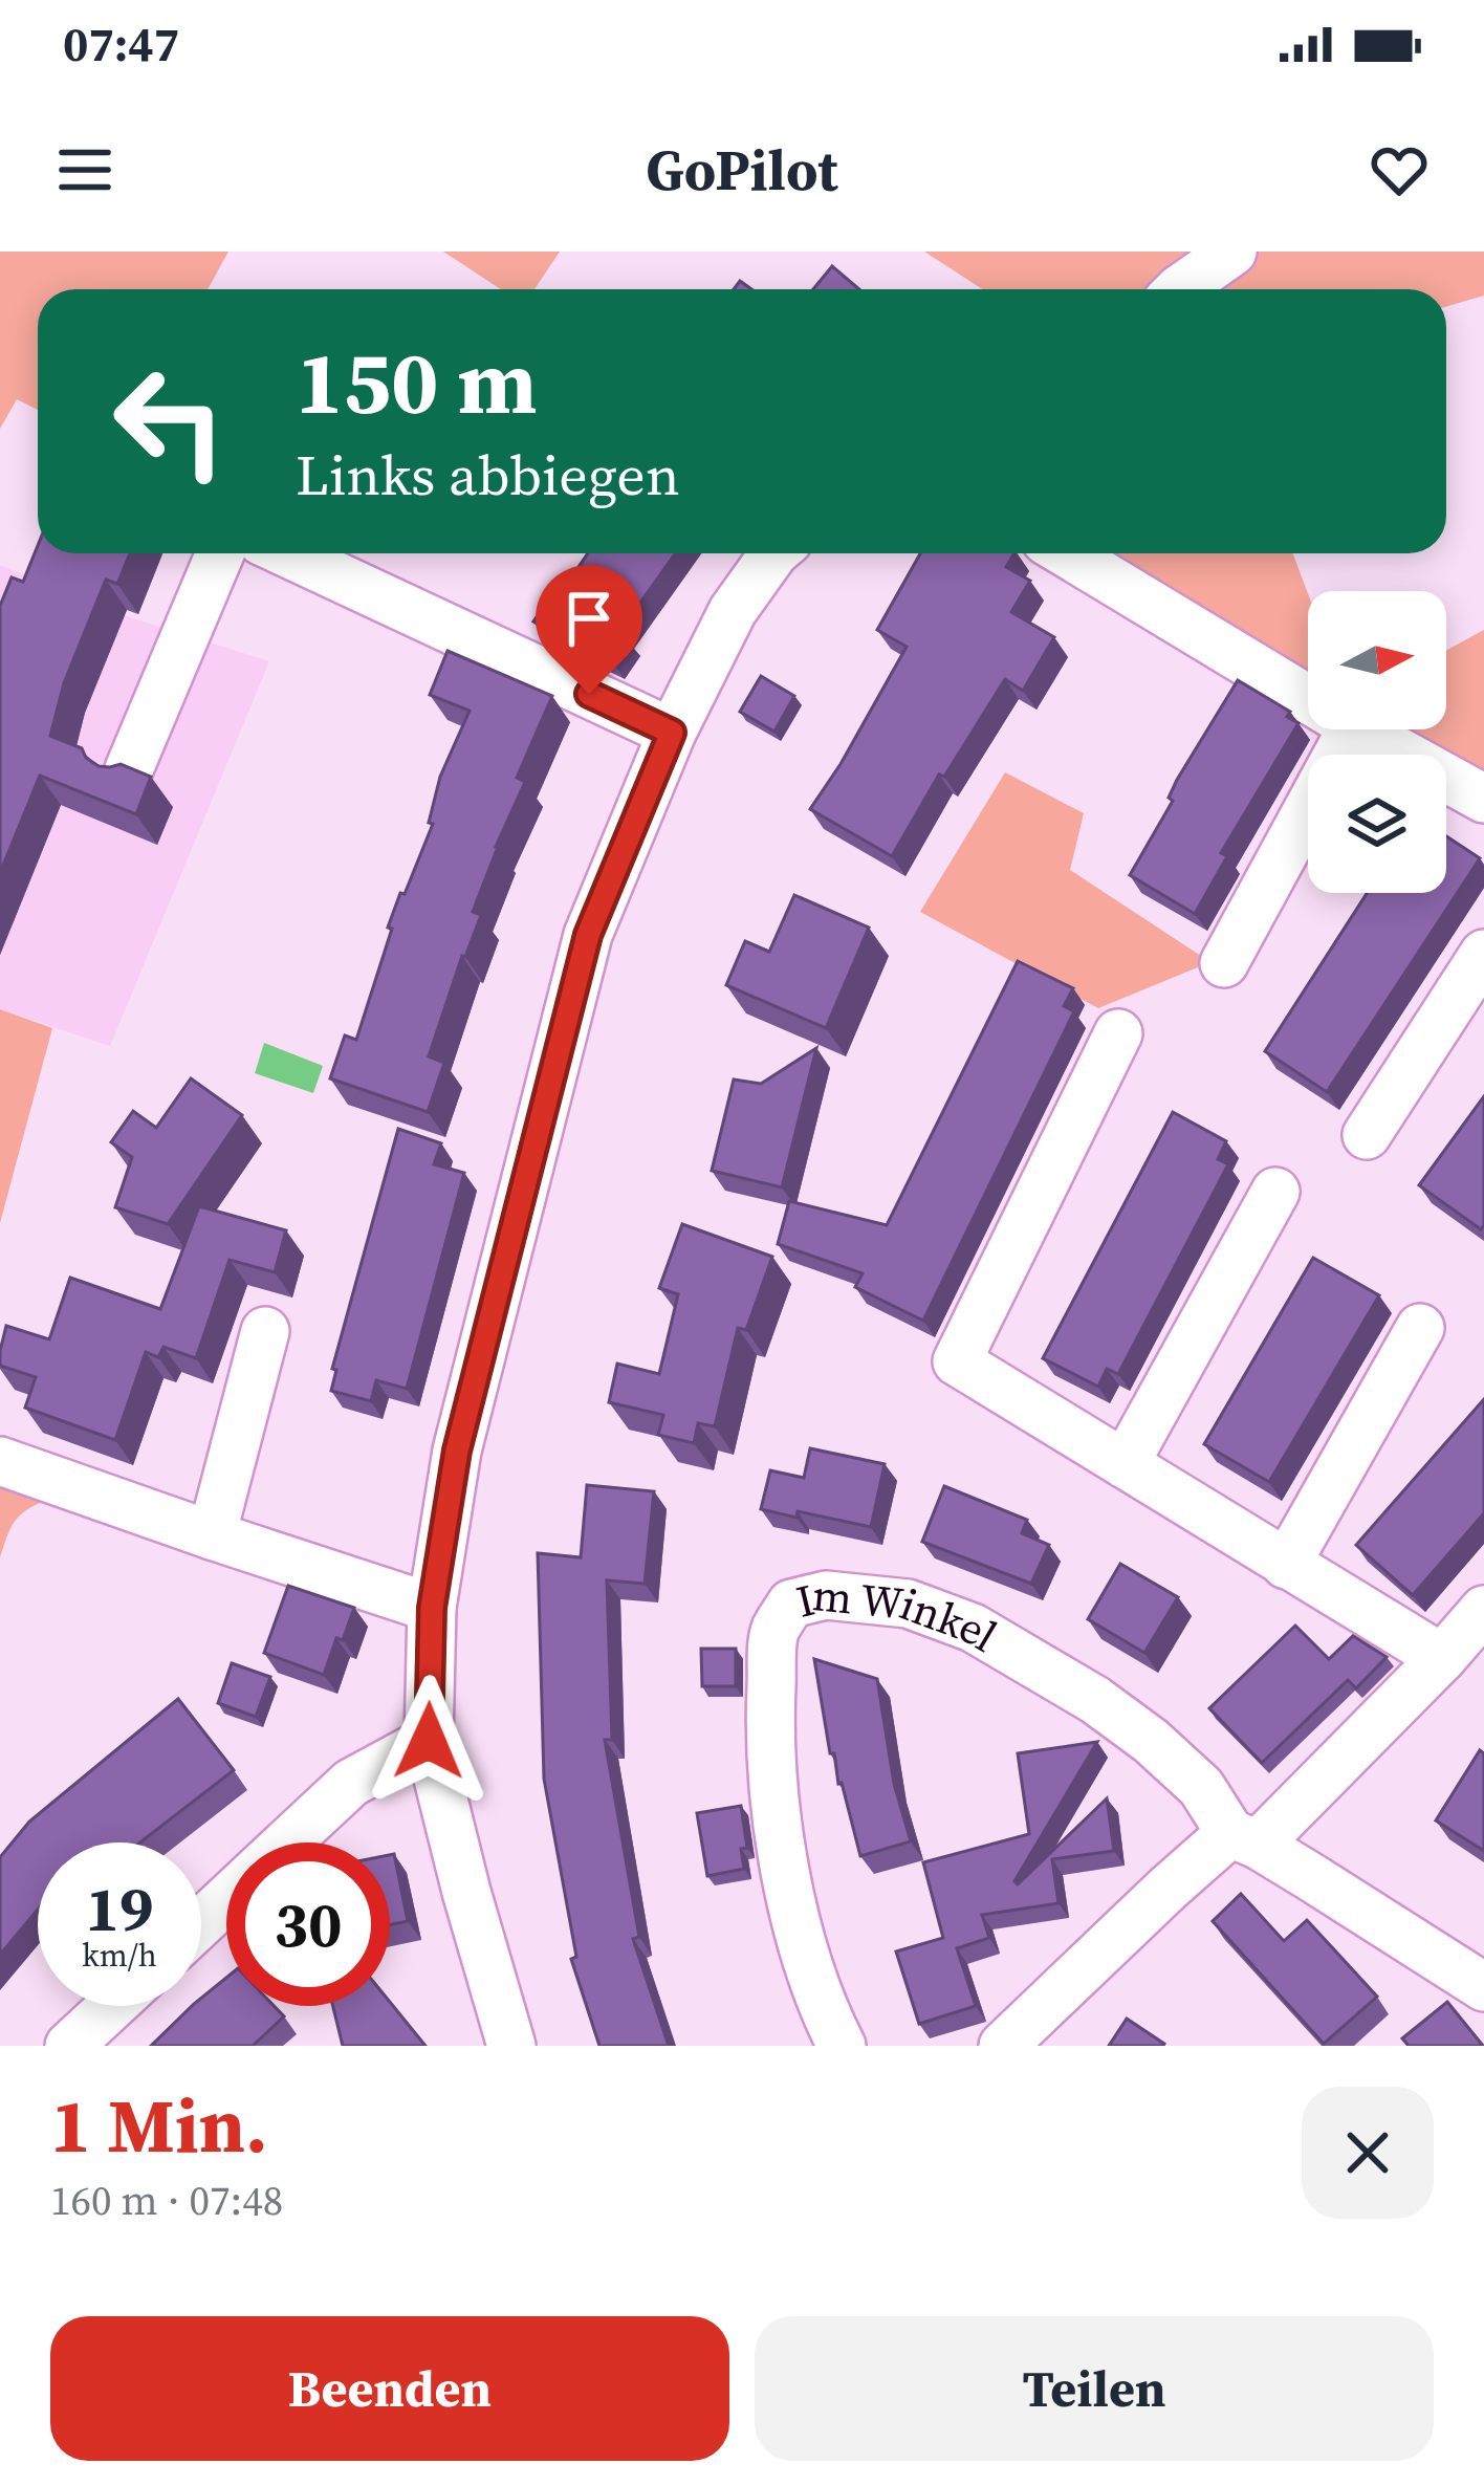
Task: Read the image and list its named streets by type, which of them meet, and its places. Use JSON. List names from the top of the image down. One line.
{"streets":{"street":["Im Winkel"]},"north":"right","page":{"status":"07:47","header":"GoPilot","turn":["150 m","Links abbiegen"],"speed":"19 km/h","limit":"30","heading":["1 Min.","160 m · 07:48"],"buttons":["Beenden","Teilen"]}}
